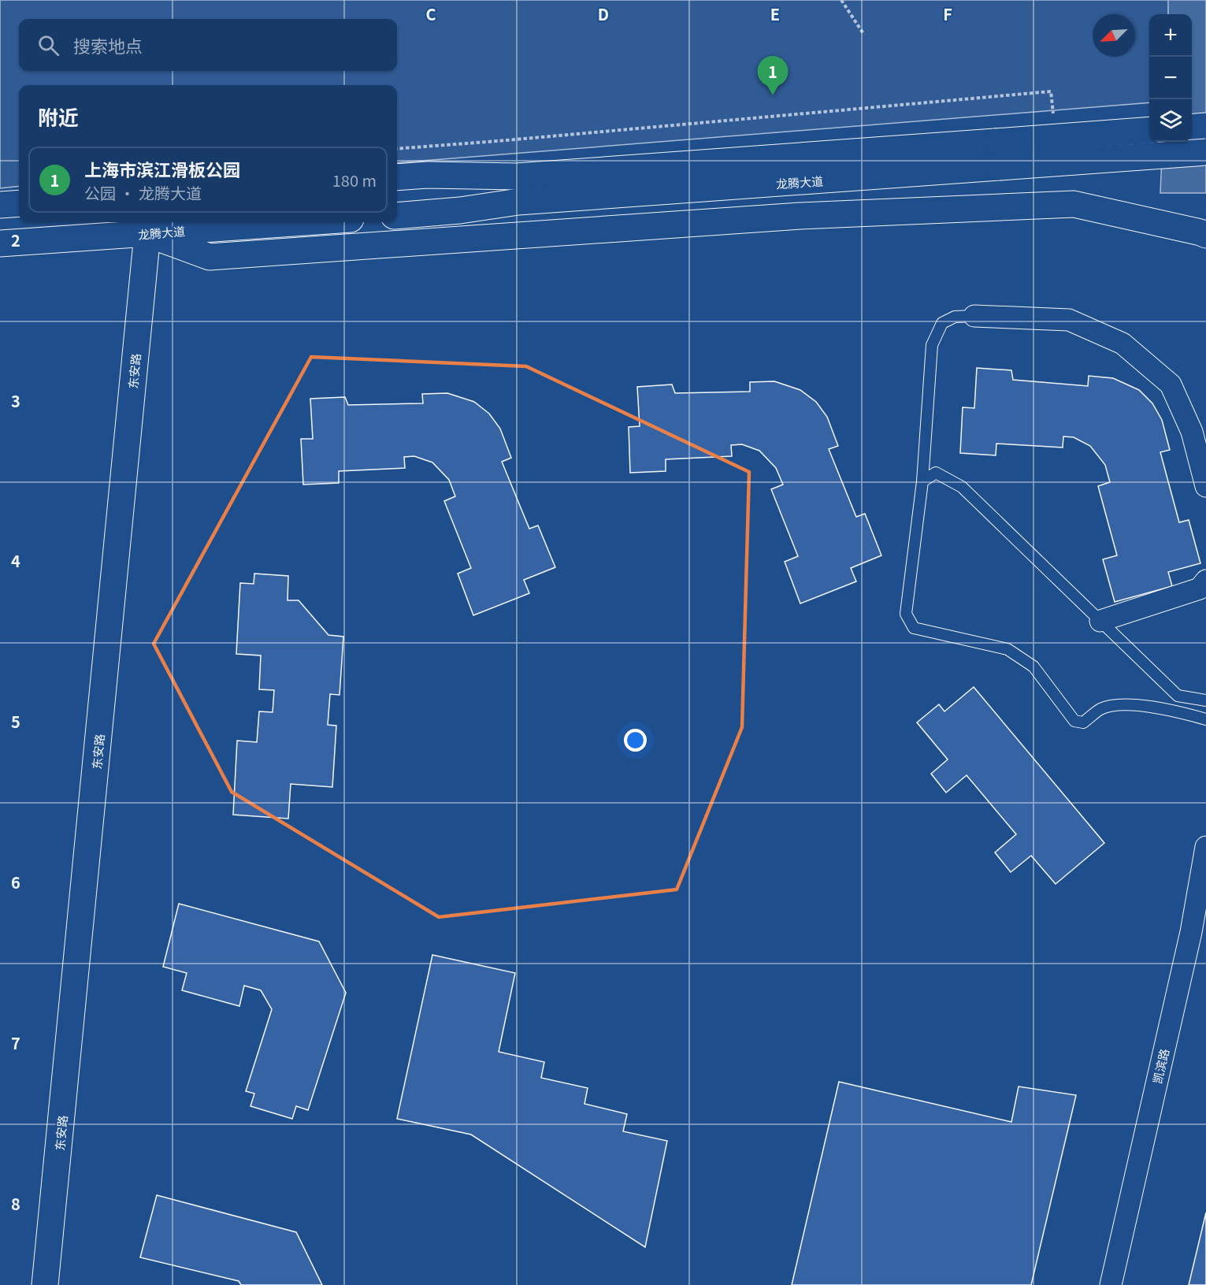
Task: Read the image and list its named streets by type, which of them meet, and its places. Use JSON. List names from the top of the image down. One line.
{"streets":{"street":["龙腾大道","东安路","凯滨路"]},"crossings":[["龙腾大道","东安路"]],"north":"bottom left","page":{"map_buttons":["+","−"],"search":"搜索地点","pins":"1","heading":"附近","list":[{"mark":"1","name":"上海市滨江滑板公园","note":"公园 · 龙腾大道","value":"180 m"}]},"grid":{"columns":["C","D","E","F"],"rows":["2","3","4","5","6","7","8"]}}
